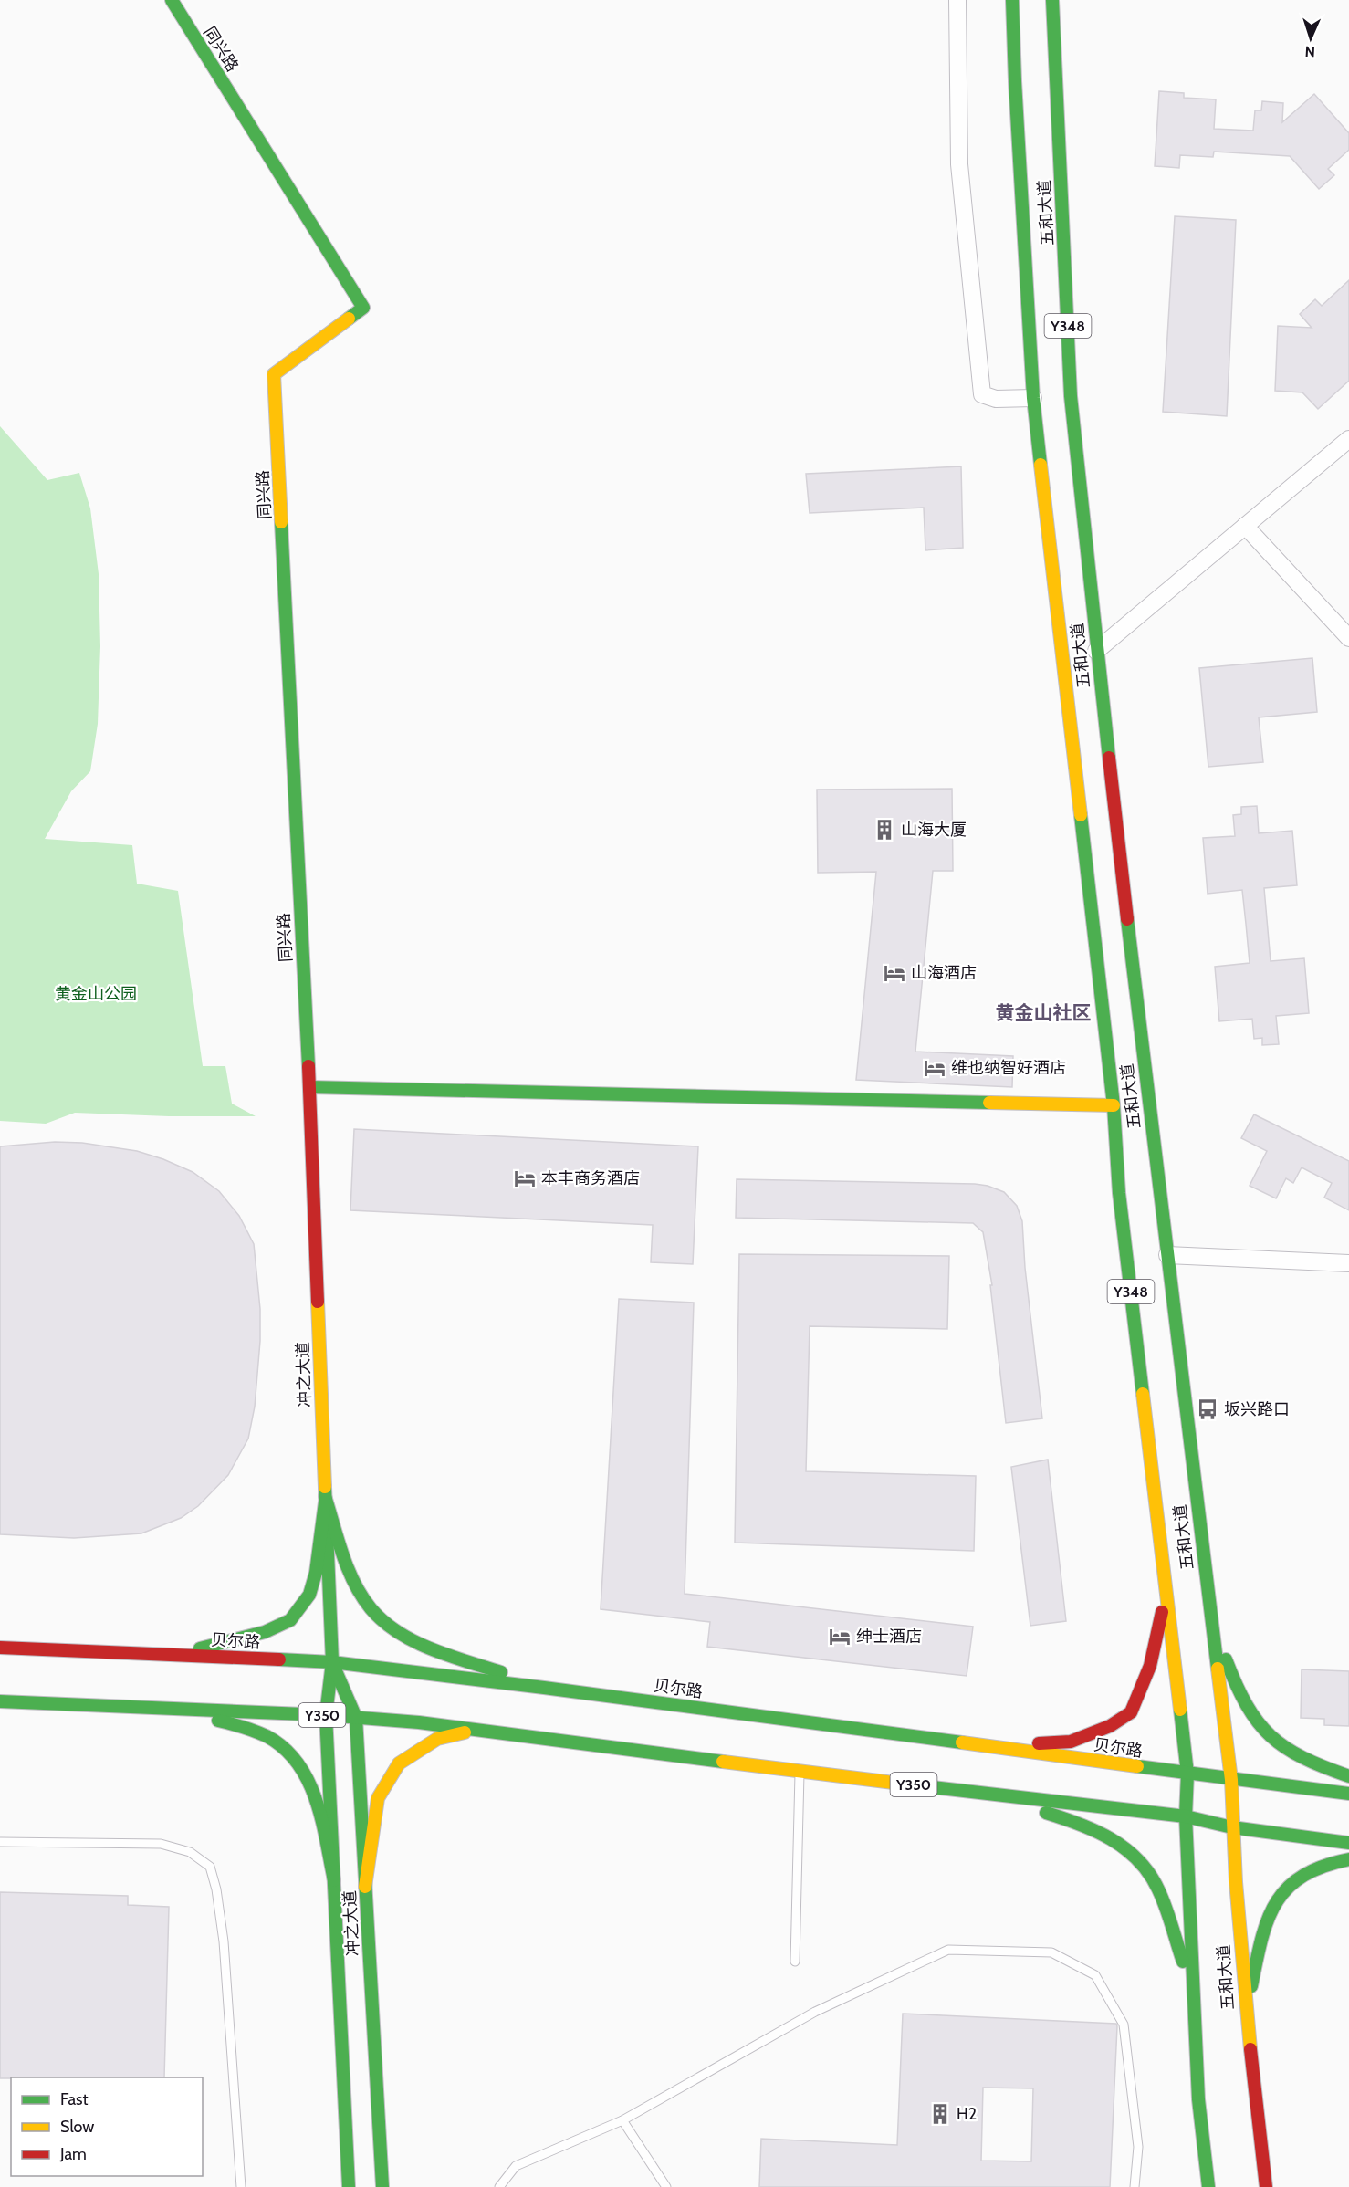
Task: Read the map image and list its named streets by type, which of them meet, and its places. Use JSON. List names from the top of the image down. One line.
{"streets":{"main road":["同兴路","五和大道","Y348","冲之大道","贝尔路","Y350"]},"crossings":[["同兴路","冲之大道"],["五和大道","贝尔路"],["五和大道","Y350"],["冲之大道","贝尔路"],["冲之大道","Y350"]],"districts":["黄金山社区"],"parks":["黄金山公园"],"places":{"building":["山海大厦","H2"],"hotel":["山海酒店","维也纳智好酒店","本丰商务酒店","绅士酒店"],"bus stop":["坂兴路口"]},"legend":["Fast","Slow","Jam"],"north":"bottom"}
